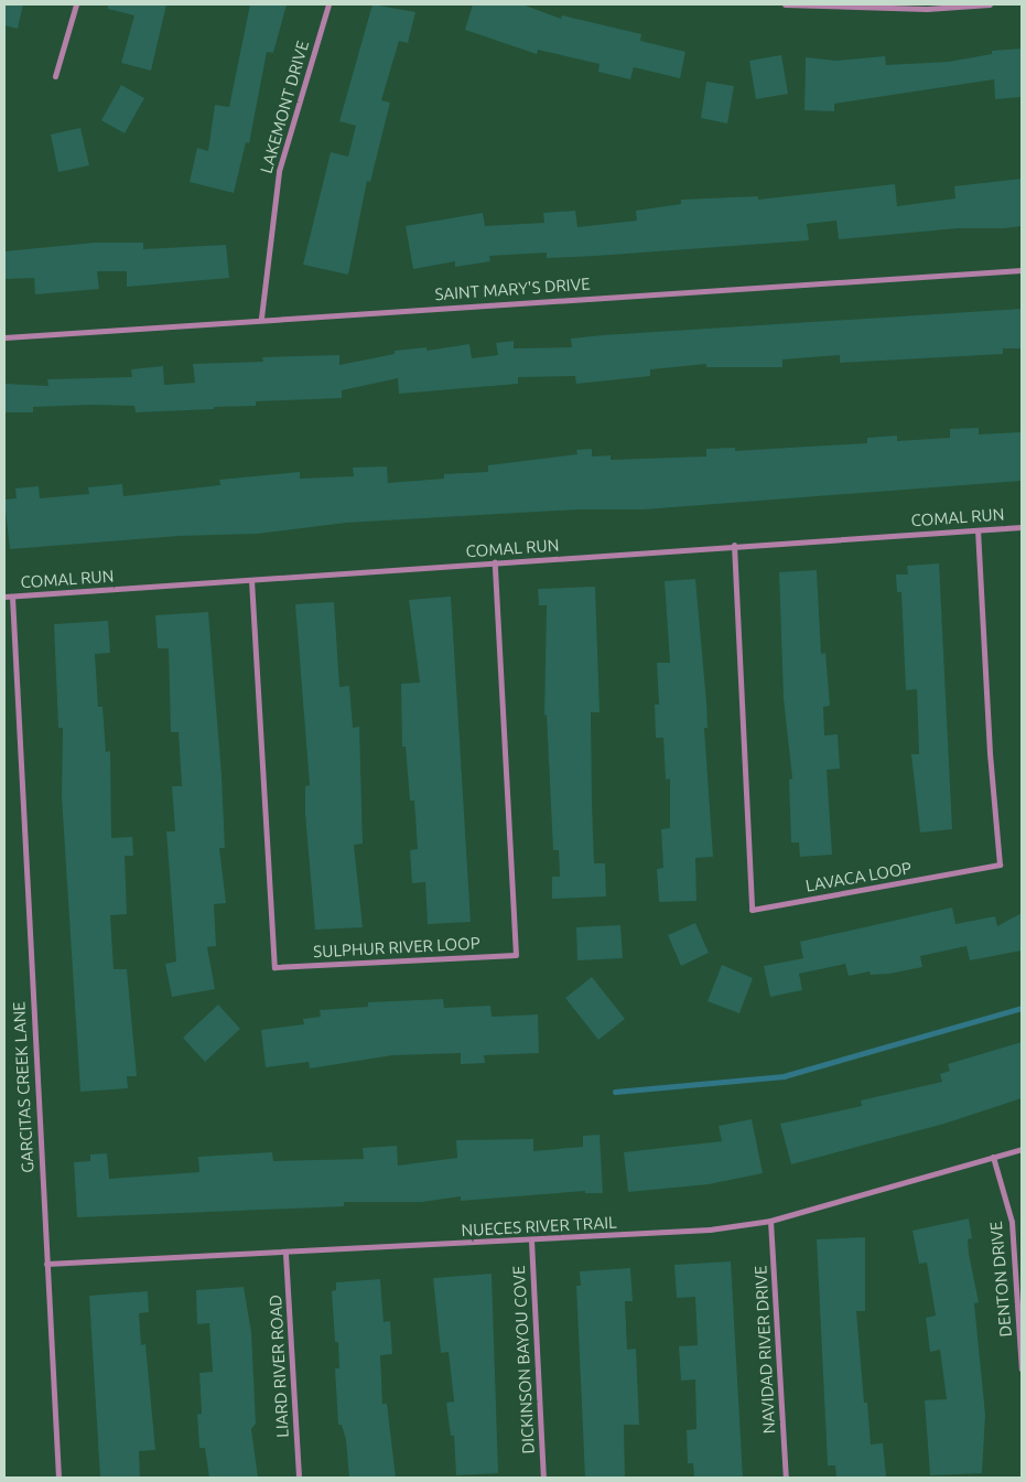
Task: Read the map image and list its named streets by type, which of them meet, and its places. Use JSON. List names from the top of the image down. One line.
{"streets":{"street":["LAKEMONT DRIVE","SAINT MARY'S DRIVE","COMAL RUN","LAVACA LOOP","SULPHUR RIVER LOOP","GARCITAS CREEK LANE","NUECES RIVER TRAIL","DENTON DRIVE","NAVIDAD RIVER DRIVE","DICKINSON BAYOU COVE","LIARD RIVER ROAD"]},"crossings":[["LAKEMONT DRIVE","SAINT MARY'S DRIVE"],["COMAL RUN","LAVACA LOOP"],["COMAL RUN","SULPHUR RIVER LOOP"],["COMAL RUN","GARCITAS CREEK LANE"],["GARCITAS CREEK LANE","NUECES RIVER TRAIL"],["NUECES RIVER TRAIL","DENTON DRIVE"],["NUECES RIVER TRAIL","NAVIDAD RIVER DRIVE"],["NUECES RIVER TRAIL","DICKINSON BAYOU COVE"],["NUECES RIVER TRAIL","LIARD RIVER ROAD"]]}
